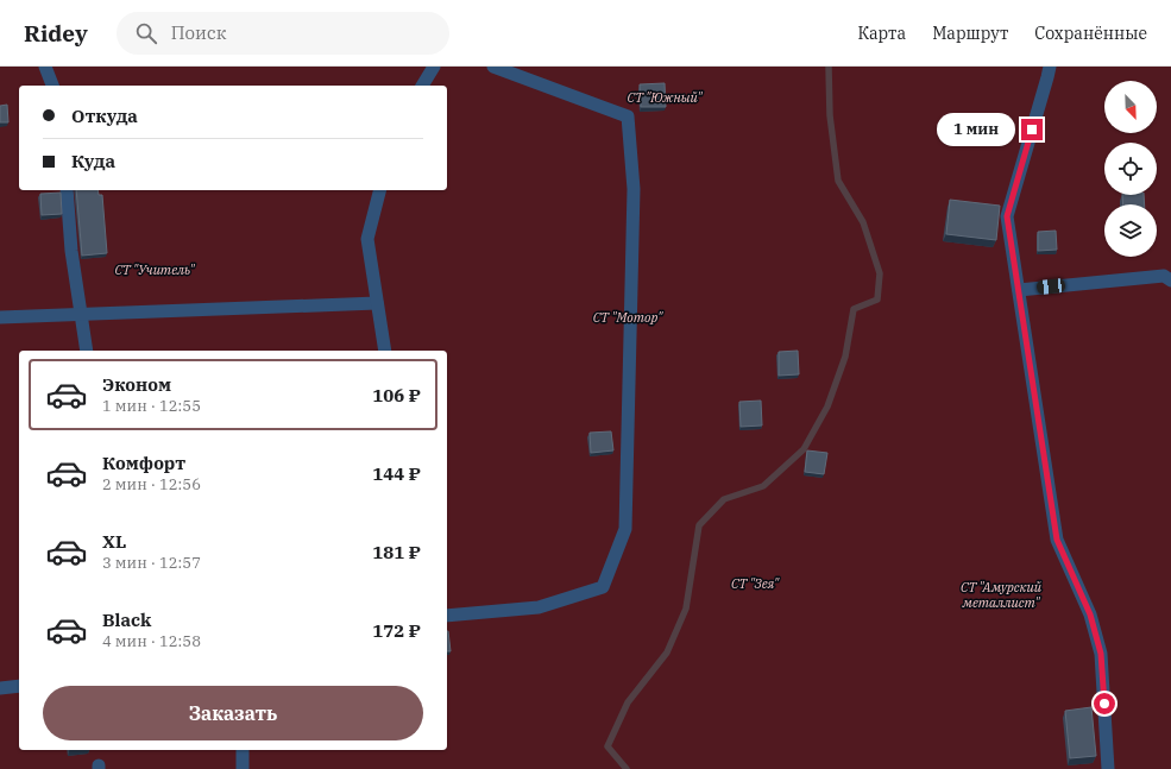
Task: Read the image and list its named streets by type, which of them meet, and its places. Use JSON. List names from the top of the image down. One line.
{"parks":["СТ \"Южный\"","СТ \"Учитель\"","СТ \"Мотор\"","СТ \"Зея\"","СТ \"Амурский металлист\""],"north":"bottom right","page":{"header":"Ridey","search":"Поиск","nav":["Карта","Маршрут","Сохранённые"],"banner":["Откуда","Куда"],"bubble":"1 мин","list":[{"name":"Эконом","note":"1 мин · 12:55","value":"106 ₽"},{"name":"Комфорт","note":"2 мин · 12:56","value":"144 ₽"},{"name":"XL","note":"3 мин · 12:57","value":"181 ₽"},{"name":"Black","note":"4 мин · 12:58","value":"172 ₽"}],"buttons":"Заказать"}}
